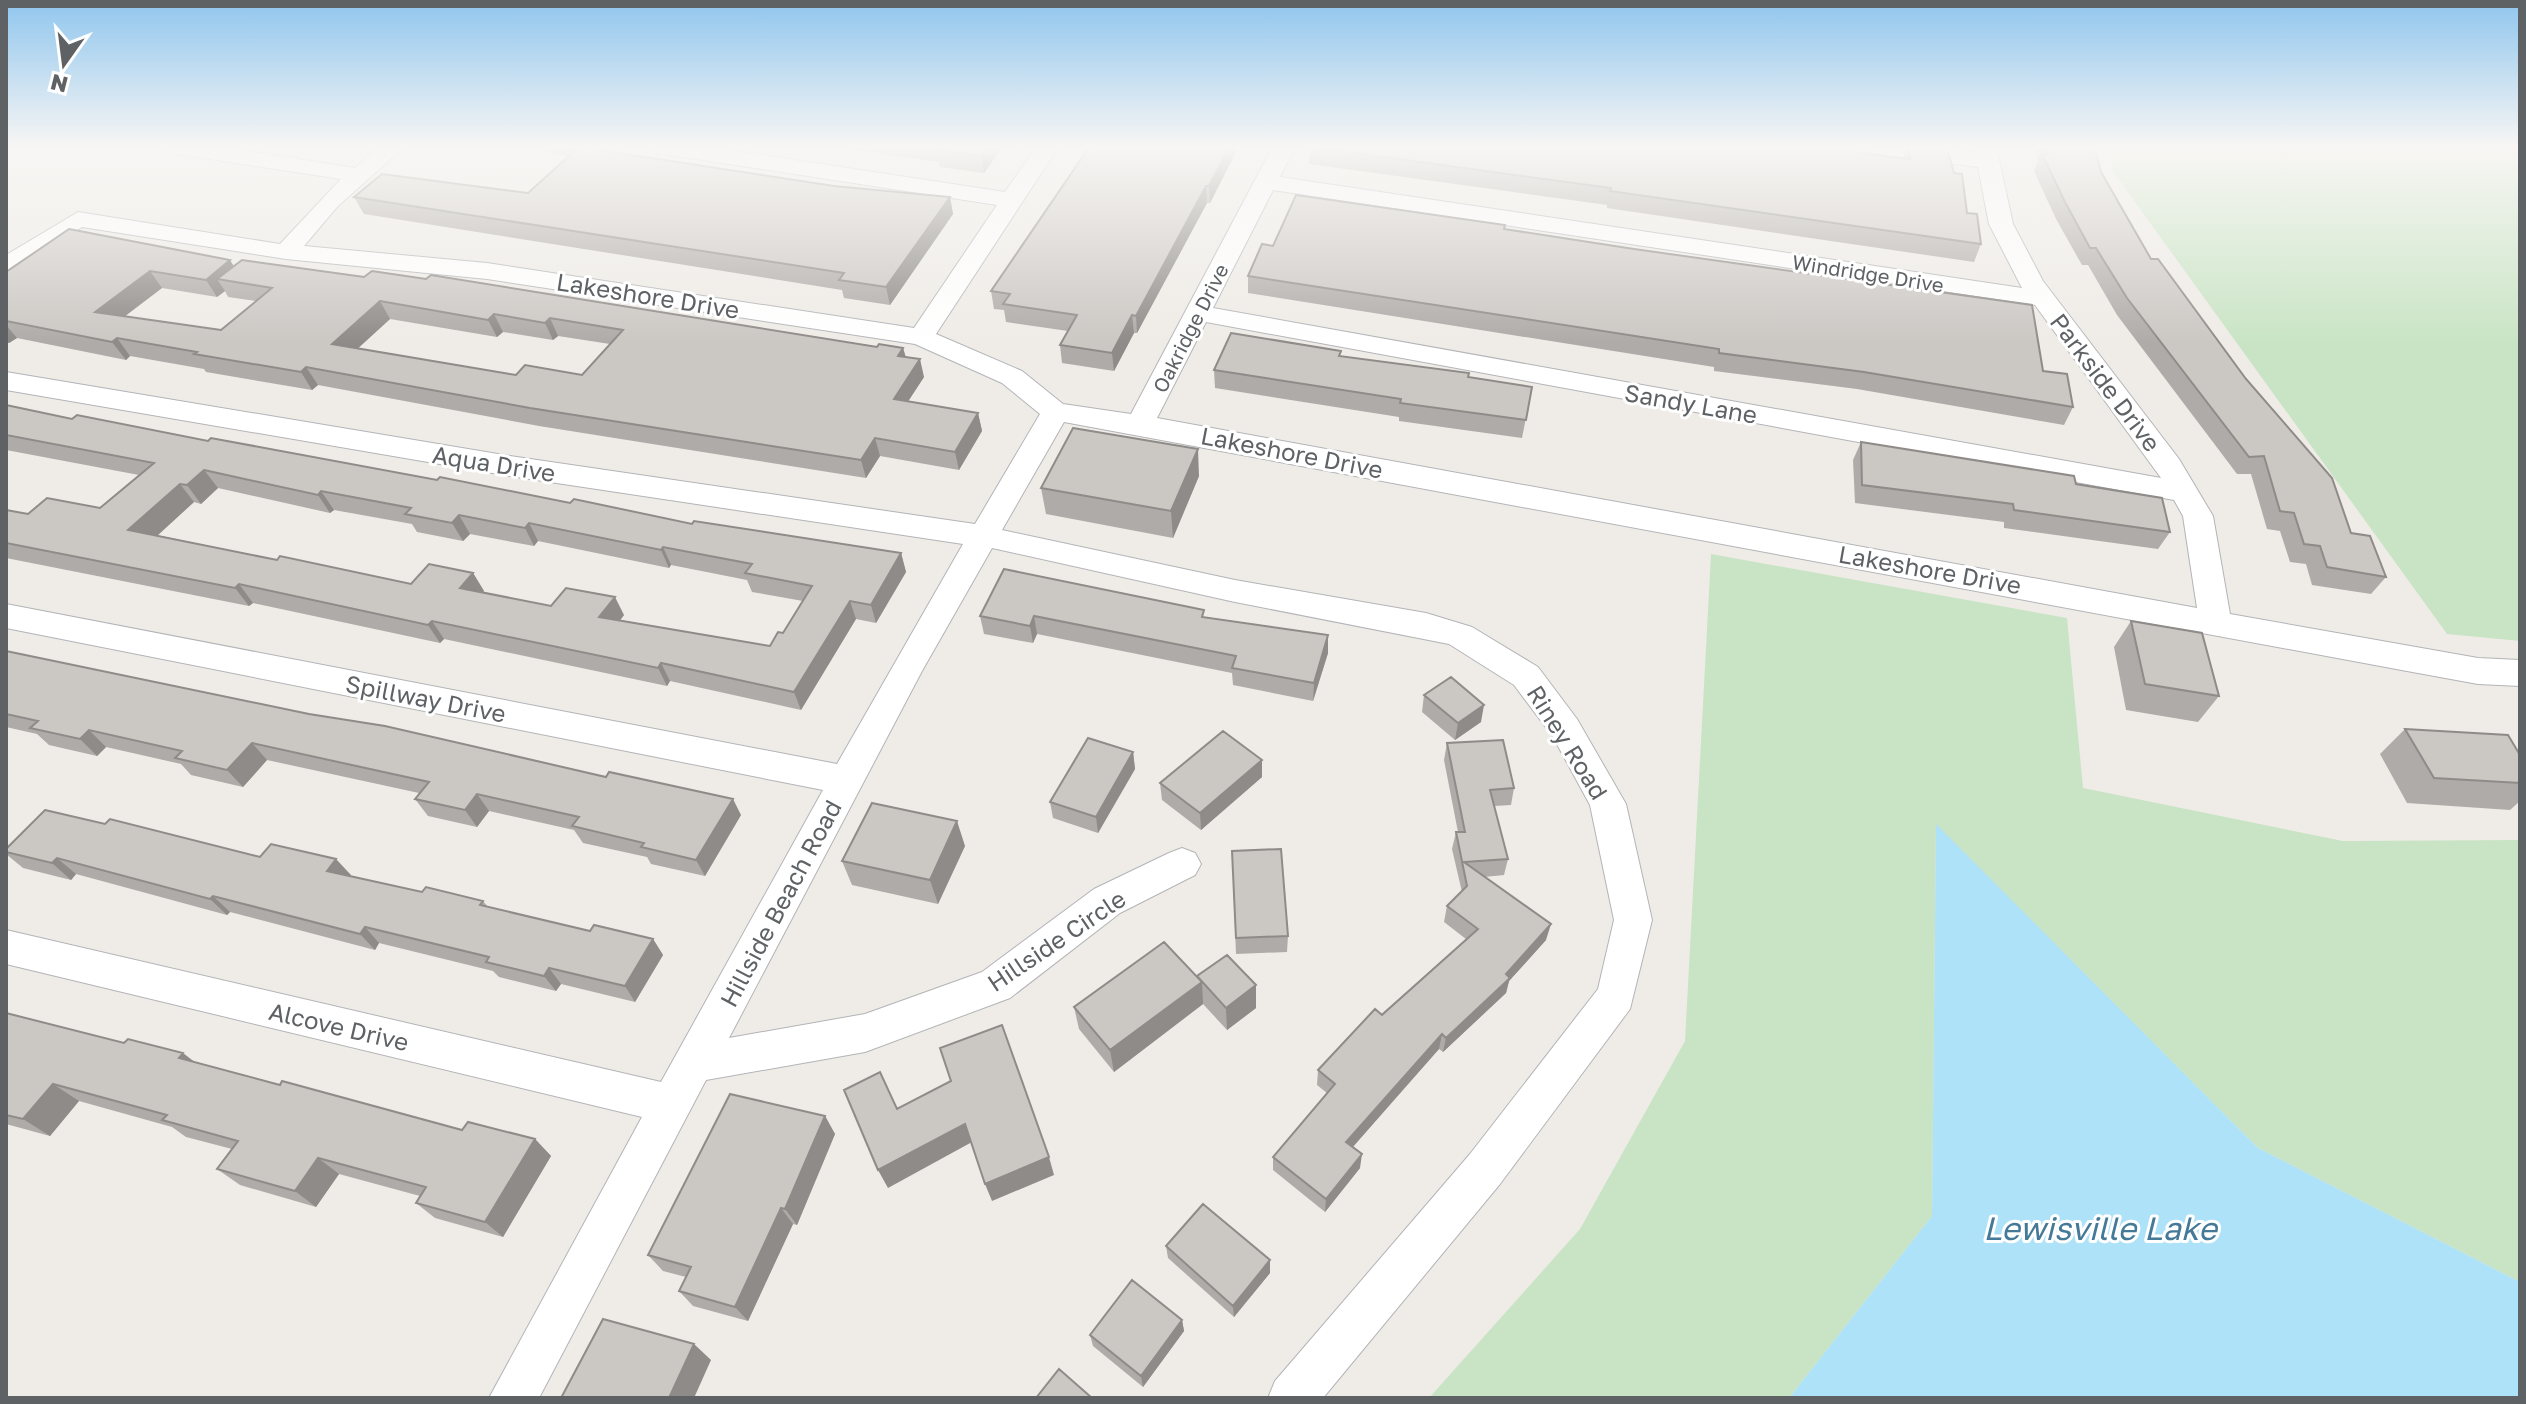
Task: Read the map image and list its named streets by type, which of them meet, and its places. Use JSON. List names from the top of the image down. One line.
{"streets":{"street":["Windridge Drive","Lakeshore Drive","Oakridge Drive","Parkside Drive","Sandy Lane","Aqua Drive","Spillway Drive","Riney Road","Hillside Beach Road","Hillside Circle","Alcove Drive"]},"crossings":[["Windridge Drive","Parkside Drive"],["Lakeshore Drive","Oakridge Drive"],["Lakeshore Drive","Parkside Drive"],["Lakeshore Drive","Hillside Beach Road"],["Oakridge Drive","Sandy Lane"],["Parkside Drive","Sandy Lane"],["Aqua Drive","Riney Road"],["Aqua Drive","Hillside Beach Road"],["Spillway Drive","Hillside Beach Road"],["Riney Road","Hillside Beach Road"],["Hillside Beach Road","Hillside Circle"],["Hillside Beach Road","Alcove Drive"]],"water":["Lewisville Lake"],"north":"bottom"}
